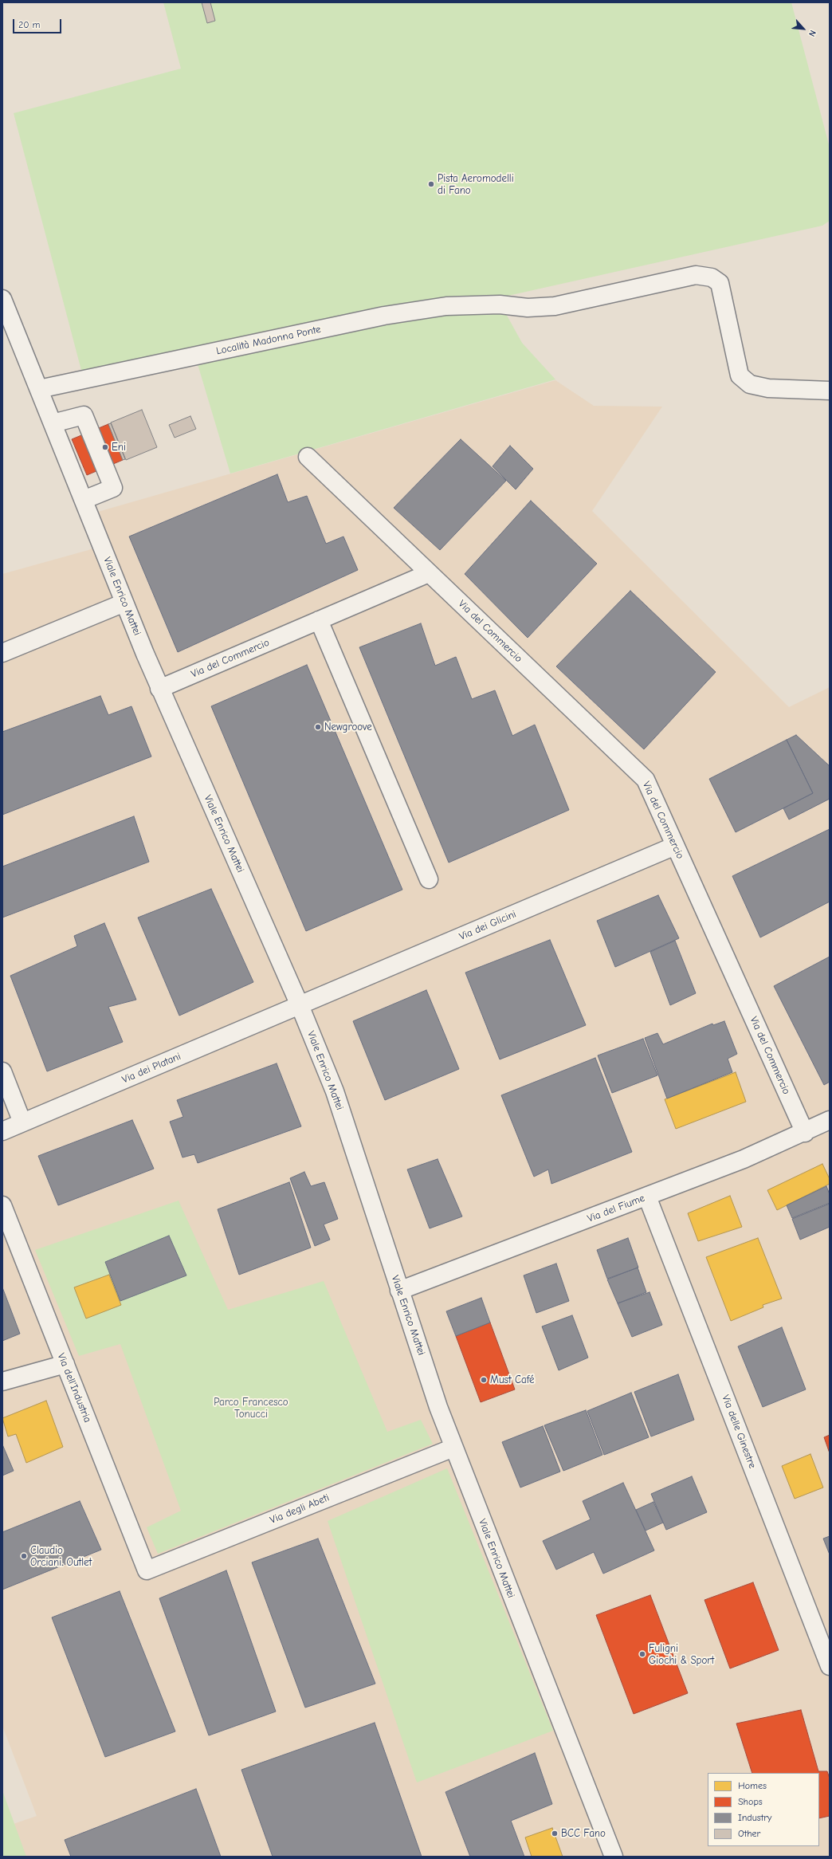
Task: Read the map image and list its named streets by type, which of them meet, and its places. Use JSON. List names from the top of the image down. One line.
{"streets":{"street":["Località Madonna Ponte","Viale Enrico Mattei","Via del Commercio","Via dei Glicini","Via dei Platani","Via del Fiume","Via dell'Industria","Via delle Ginestre","Via degli Abeti"]},"crossings":[["Località Madonna Ponte","Viale Enrico Mattei"],["Viale Enrico Mattei","Via del Commercio"],["Viale Enrico Mattei","Via dei Glicini"],["Viale Enrico Mattei","Via dei Platani"],["Viale Enrico Mattei","Via del Fiume"],["Viale Enrico Mattei","Via degli Abeti"],["Via del Commercio","Via dei Glicini"],["Via del Commercio","Via del Fiume"],["Via dei Glicini","Via dei Platani"],["Via del Fiume","Via delle Ginestre"],["Via dell'Industria","Via degli Abeti"]],"parks":["Parco Francesco Tonucci"],"places":["Pista Aeromodelli di Fano","Eni","Newgroove","Must Café","Claudio Orciani. Outlet","Fuligni Giochi & Sport","BCC Fano"],"legend":["Homes","Shops","Industry","Other"],"scale_bar":"20 m","north":"bottom right"}
